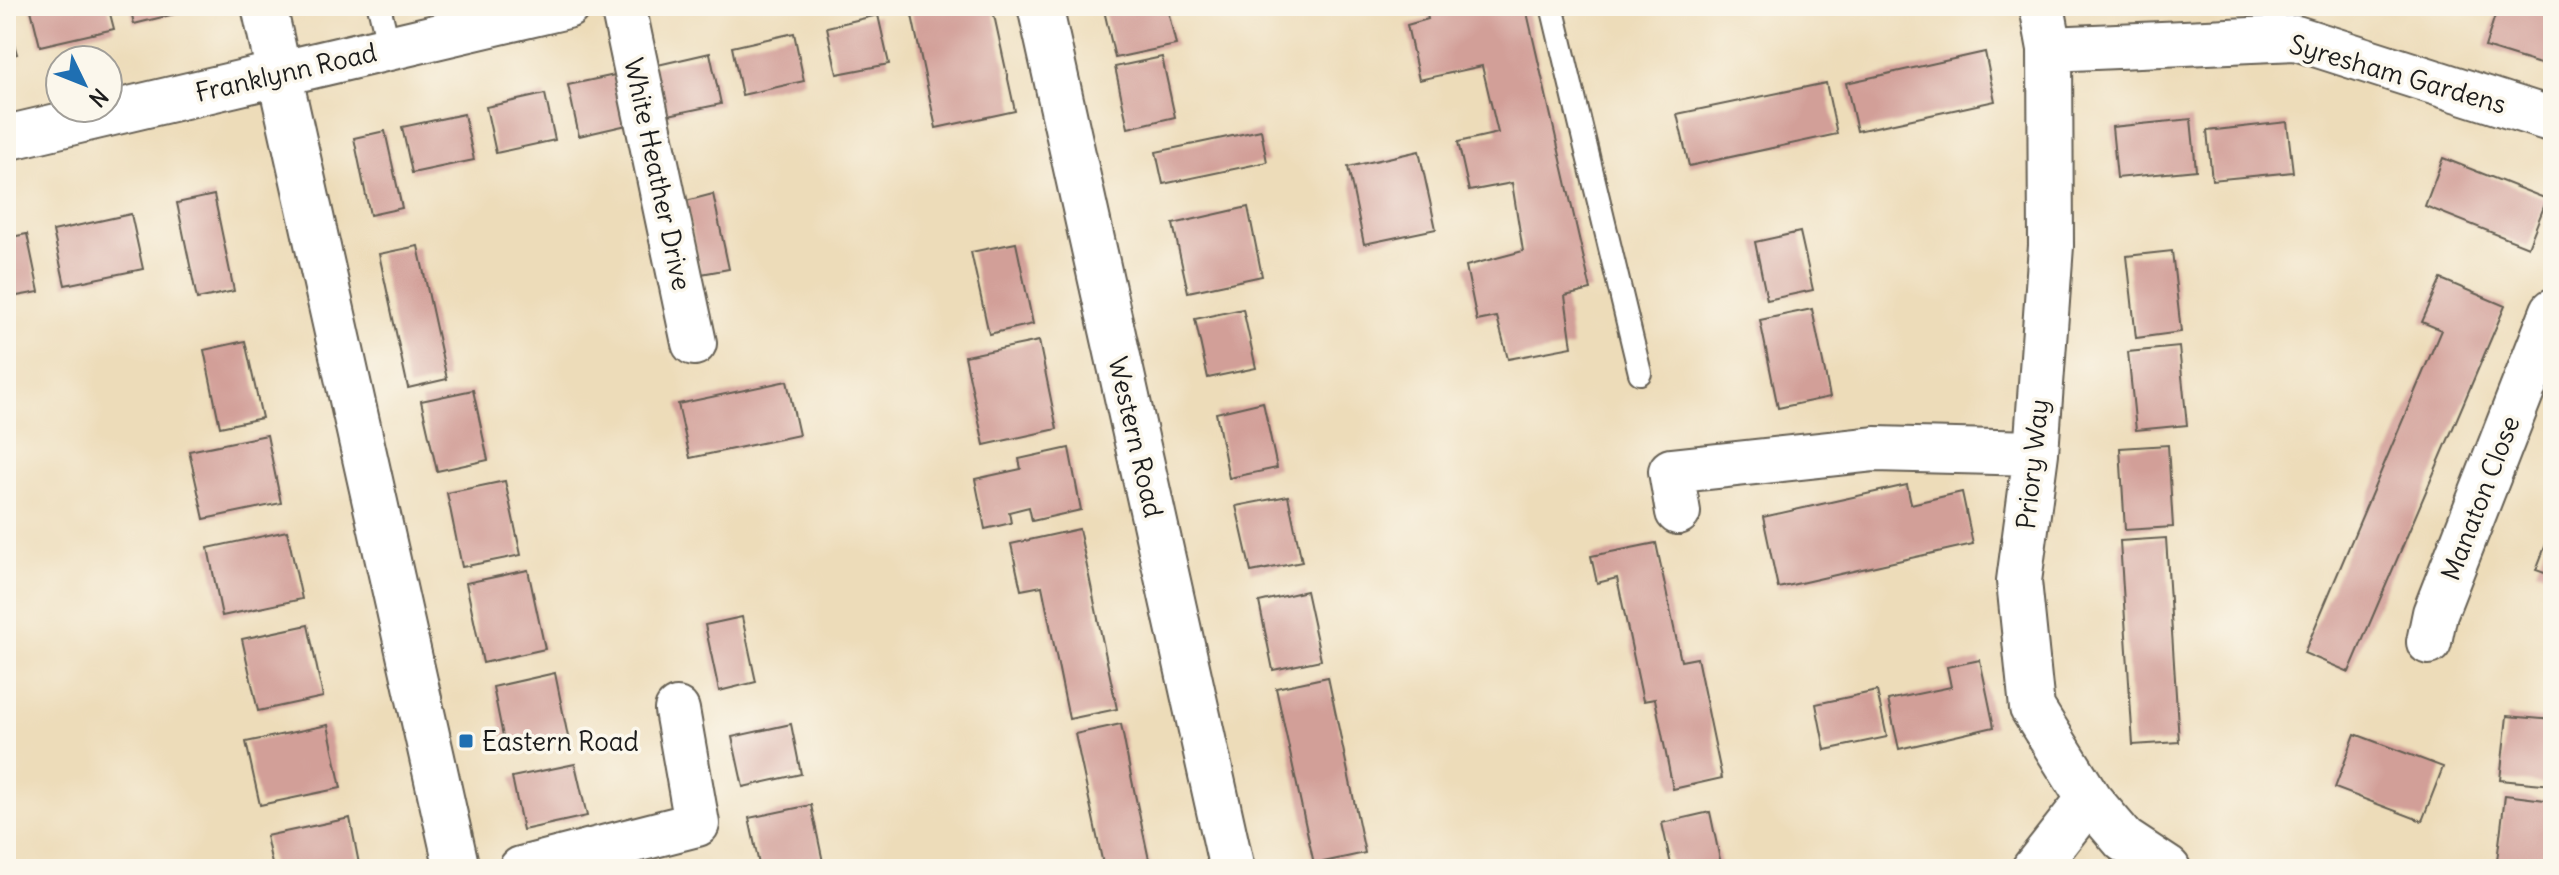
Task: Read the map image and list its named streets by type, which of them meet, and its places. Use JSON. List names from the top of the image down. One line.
{"streets":{"street":["Franklynn Road","Syresham Gardens","White Heather Drive","Western Road","Priory Way","Manaton Close"]},"crossings":[["Syresham Gardens","Priory Way"]],"places":{"transit":["Eastern Road"]},"north":"bottom right"}
